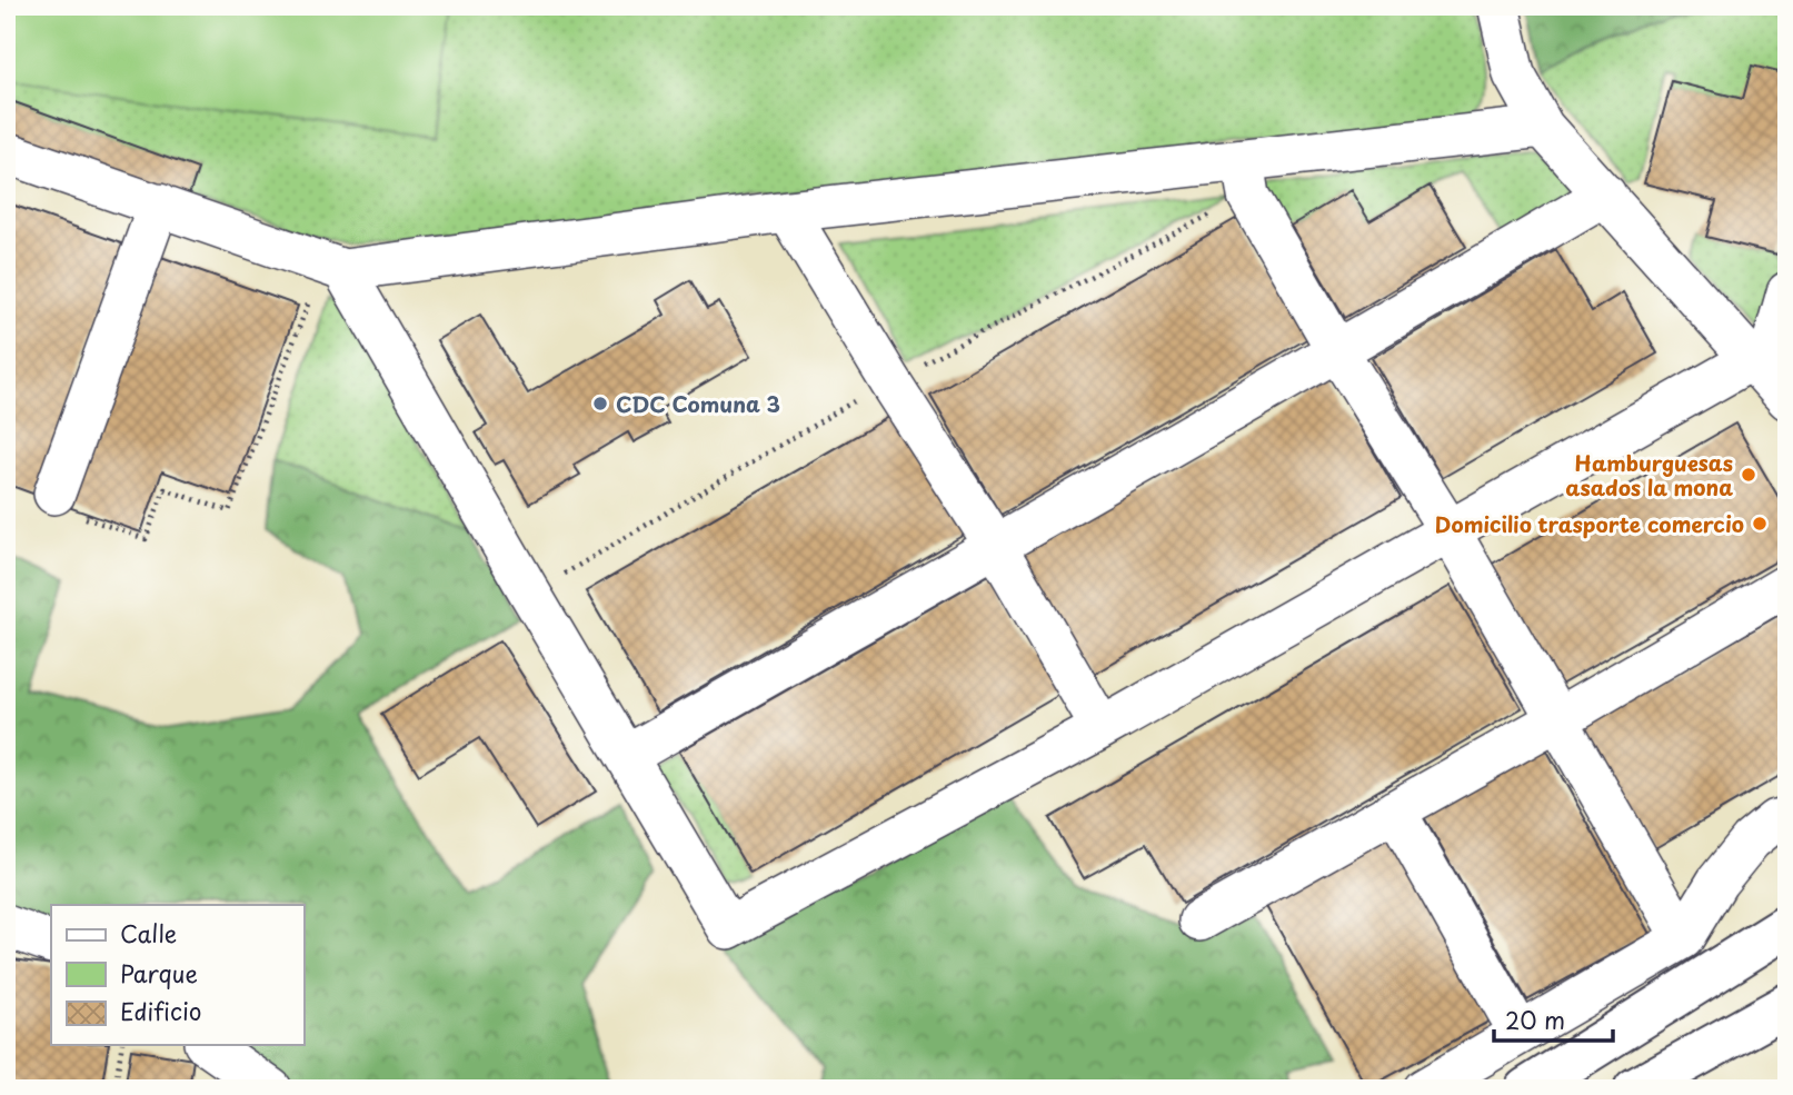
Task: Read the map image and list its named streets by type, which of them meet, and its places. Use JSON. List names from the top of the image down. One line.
{"places":["CDC Comuna 3","Hamburguesas asados la mona","Domicilio trasporte comercio"],"legend":["Calle","Parque","Edificio"],"scale_bar":"20 m"}
